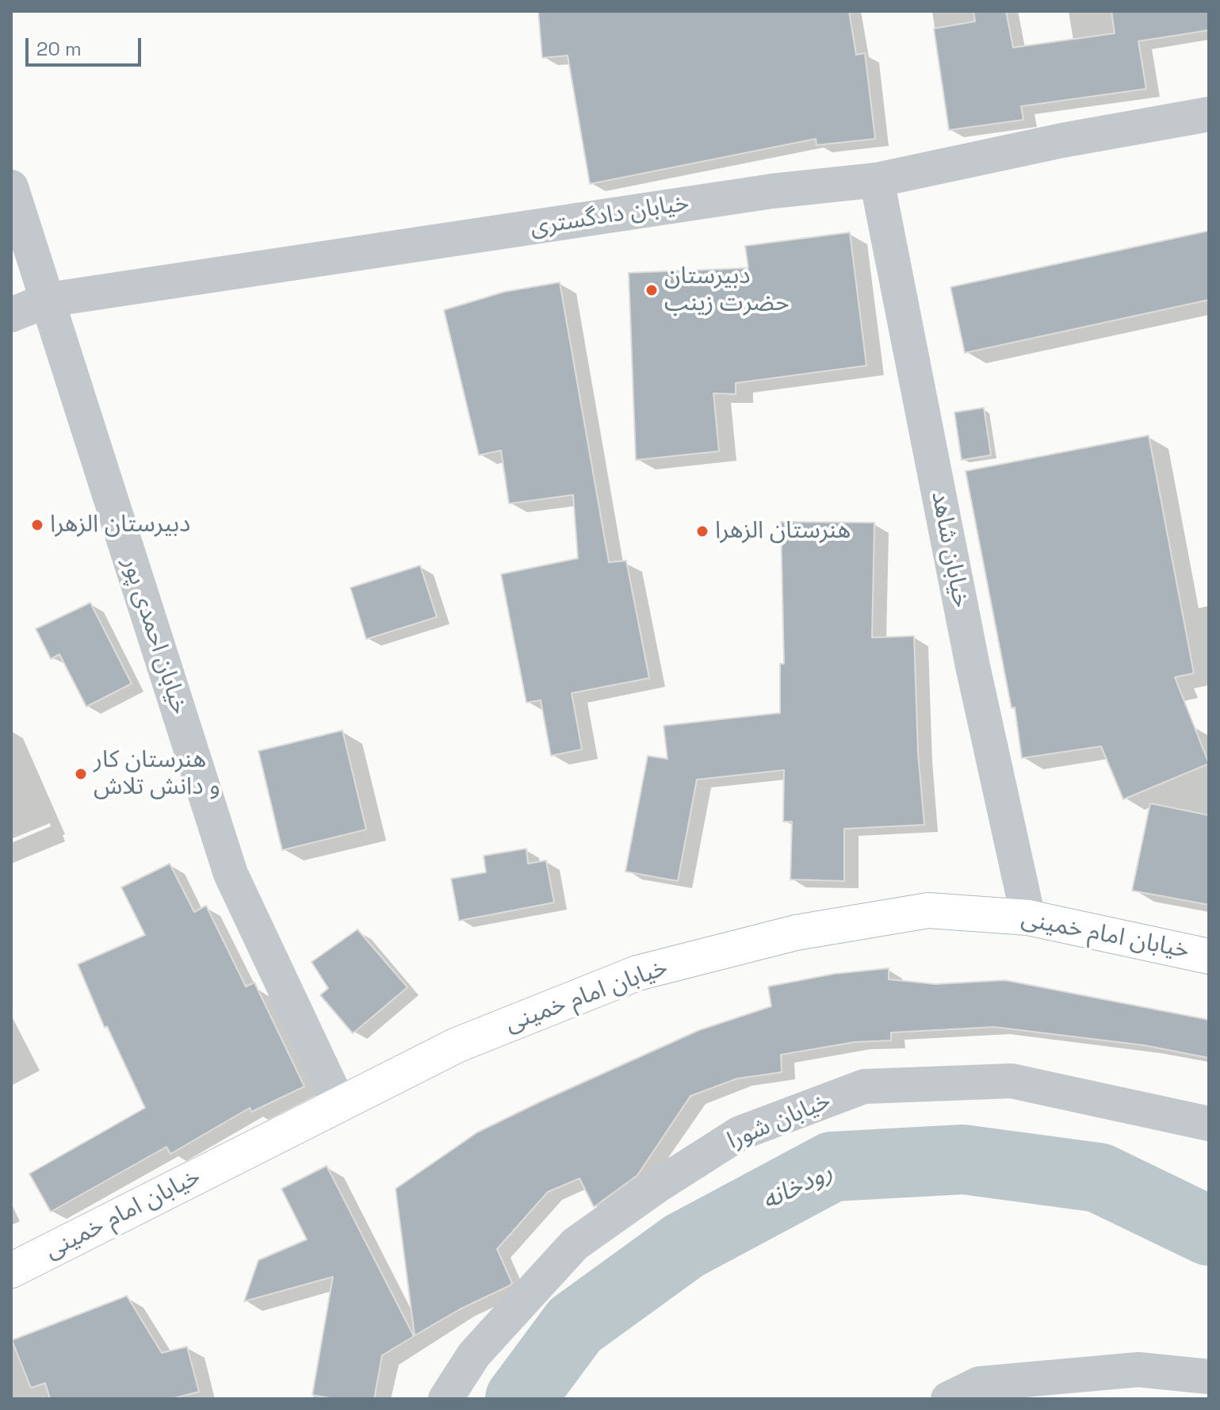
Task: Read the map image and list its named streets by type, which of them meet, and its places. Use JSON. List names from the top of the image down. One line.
{"streets":{"main road":["خیابان امام خمینی"],"street":["خیابان دادگستری","خیابان شاهد","خیابان احمدی پور","خیابان شورا"]},"crossings":[["خیابان دادگستری","خیابان شاهد"],["خیابان دادگستری","خیابان احمدی پور"],["خیابان شاهد","خیابان امام خمینی"],["خیابان احمدی پور","خیابان امام خمینی"]],"water":["رودخانه"],"places":["دبیرستان حضرت زینب","دبیرستان الزهرا","هنرستان الزهرا","هنرستان کار و دانش تلاش"],"scale_bar":"20 m"}
